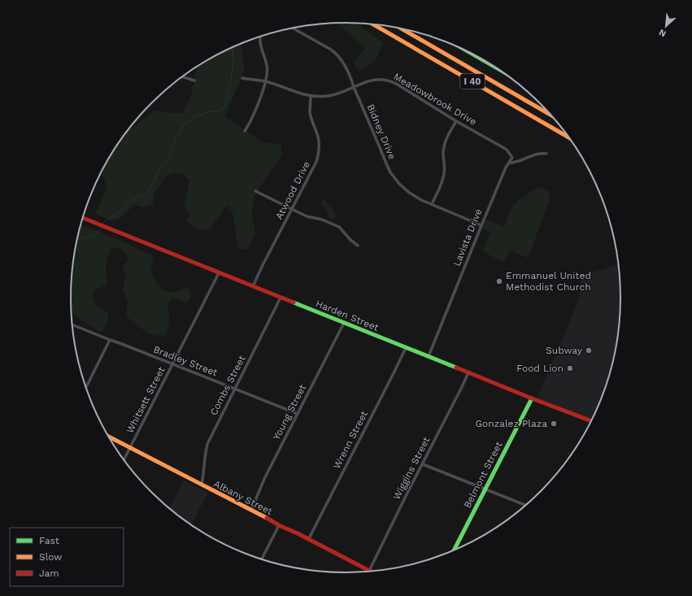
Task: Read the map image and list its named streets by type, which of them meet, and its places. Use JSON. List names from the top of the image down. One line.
{"streets":{"main road":["I 40","Harden Street","Belmont Street","Albany Street"],"street":["Meadowbrook Drive","Bidney Drive","Atwood Drive","Lavista Drive","Bradley Street","Combs Street","Whitsett Street","Young Street","Wrenn Street","Wiggins Street"]},"crossings":[["Meadowbrook Drive","Bidney Drive"],["Meadowbrook Drive","Atwood Drive"],["Meadowbrook Drive","Lavista Drive"],["Bidney Drive","Lavista Drive"],["Atwood Drive","Harden Street"],["Lavista Drive","Harden Street"],["Harden Street","Combs Street"],["Harden Street","Whitsett Street"],["Harden Street","Young Street"],["Harden Street","Wrenn Street"],["Harden Street","Wiggins Street"],["Harden Street","Belmont Street"],["Bradley Street","Combs Street"],["Bradley Street","Whitsett Street"],["Bradley Street","Young Street"],["Combs Street","Albany Street"],["Whitsett Street","Albany Street"],["Young Street","Albany Street"],["Wrenn Street","Albany Street"],["Wiggins Street","Albany Street"]],"places":["Emmanuel United Methodist Church","Subway","Food Lion","Gonzalez Plaza"],"legend":["Fast","Slow","Jam"],"north":"bottom left"}
